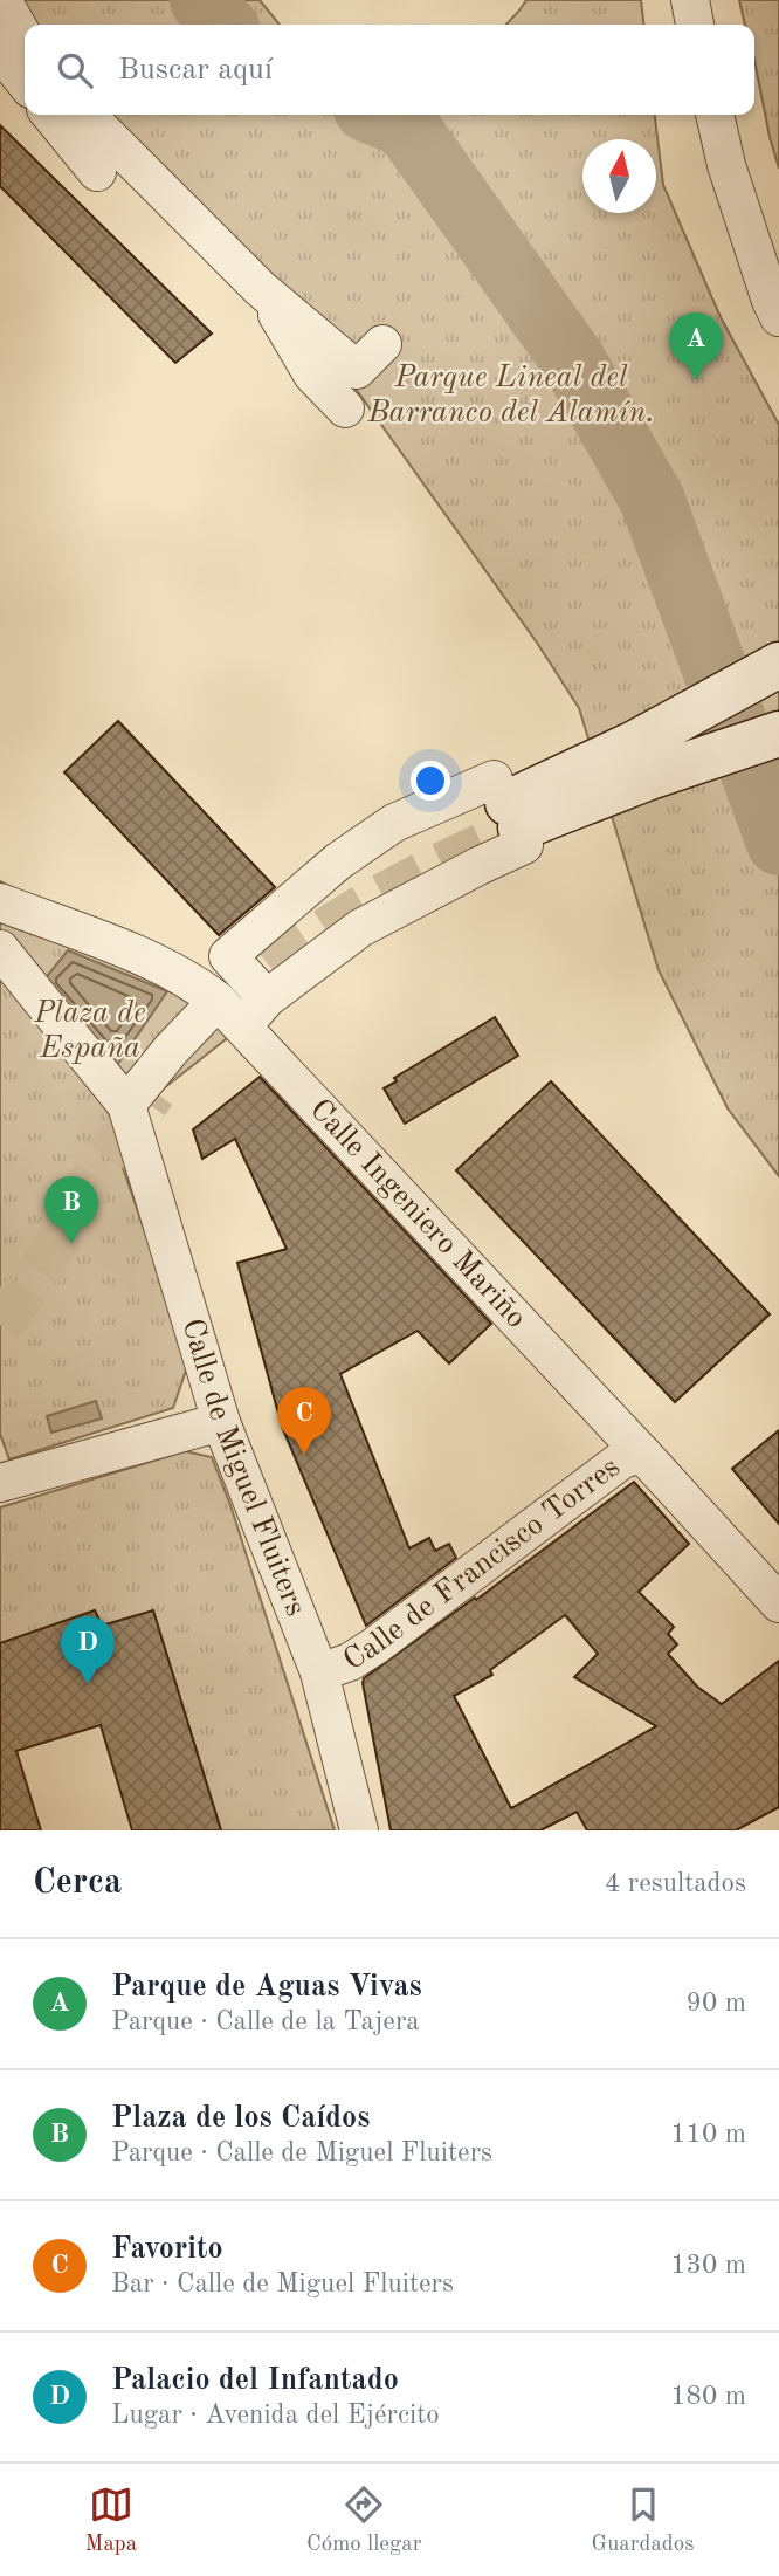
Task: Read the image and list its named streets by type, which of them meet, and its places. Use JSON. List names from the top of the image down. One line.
{"streets":{"street":["Calle Ingeniero Mariño","Calle de Miguel Fluiters","Calle de Francisco Torres"]},"crossings":[["Calle Ingeniero Mariño","Calle de Francisco Torres"],["Calle de Miguel Fluiters","Calle de Francisco Torres"]],"parks":["Parque Lineal del Barranco del Alamín.","Plaza de España"],"north":"top","page":{"search":"Buscar aquí","pins":["A","B","C","D"],"heading":["Cerca","4 resultados"],"list":[{"mark":"A","name":"Parque de Aguas Vivas","note":"Parque · Calle de la Tajera","value":"90 m"},{"mark":"B","name":"Plaza de los Caídos","note":"Parque · Calle de Miguel Fluiters","value":"110 m"},{"mark":"C","name":"Favorito","note":"Bar · Calle de Miguel Fluiters","value":"130 m"},{"mark":"D","name":"Palacio del Infantado","note":"Lugar · Avenida del Ejército","value":"180 m"}],"nav":["Mapa","Cómo llegar","Guardados"]}}
